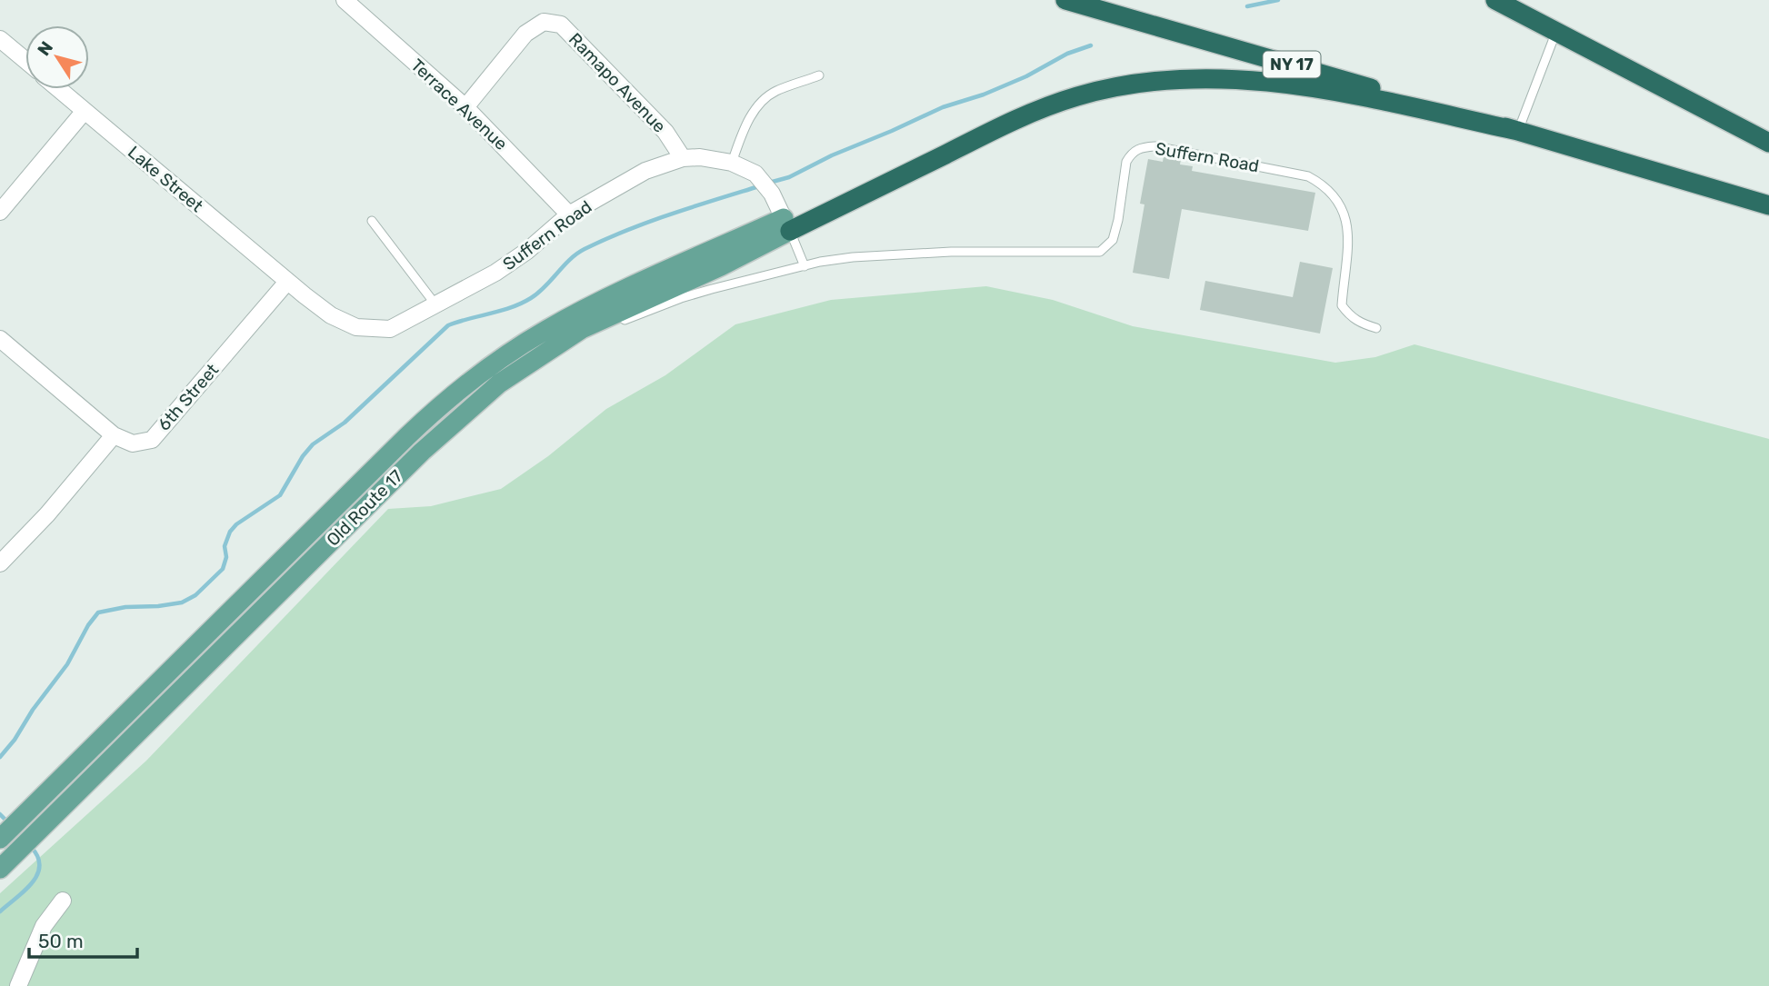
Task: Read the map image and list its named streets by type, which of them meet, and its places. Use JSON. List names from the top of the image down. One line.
{"streets":{"highway":["NY 17"],"main road":["Old Route 17"],"street":["Ramapo Avenue","Terrace Avenue","Suffern Road","Lake Street","6th Street"]},"crossings":[["Ramapo Avenue","Terrace Avenue"],["Ramapo Avenue","Suffern Road"],["Terrace Avenue","Suffern Road"],["Suffern Road","Lake Street"],["Suffern Road","6th Street"],["Suffern Road","Old Route 17"],["Lake Street","6th Street"]],"scale_bar":"50 m","north":"top left"}
